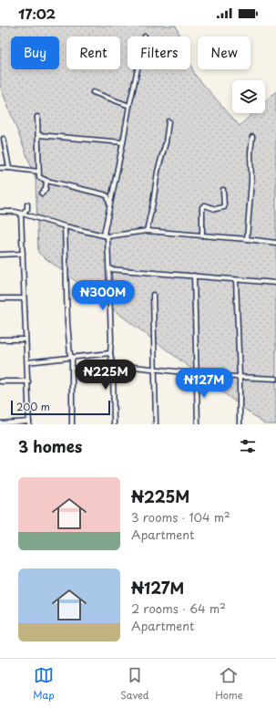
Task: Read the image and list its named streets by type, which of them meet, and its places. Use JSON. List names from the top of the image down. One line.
{"scale_bar":"200 m","page":{"status":"17:02","chip":["Buy","Rent","Filters","New"],"price":["₦300M","₦225M","₦127M"],"scale":"200 m","heading":"3 homes","list":[{"name":"₦225M","note":"3 rooms · 104 m² · Apartment"},{"name":"₦127M","note":"2 rooms · 64 m² · Apartment"}],"tabs":["Map","Saved","Home"]}}
